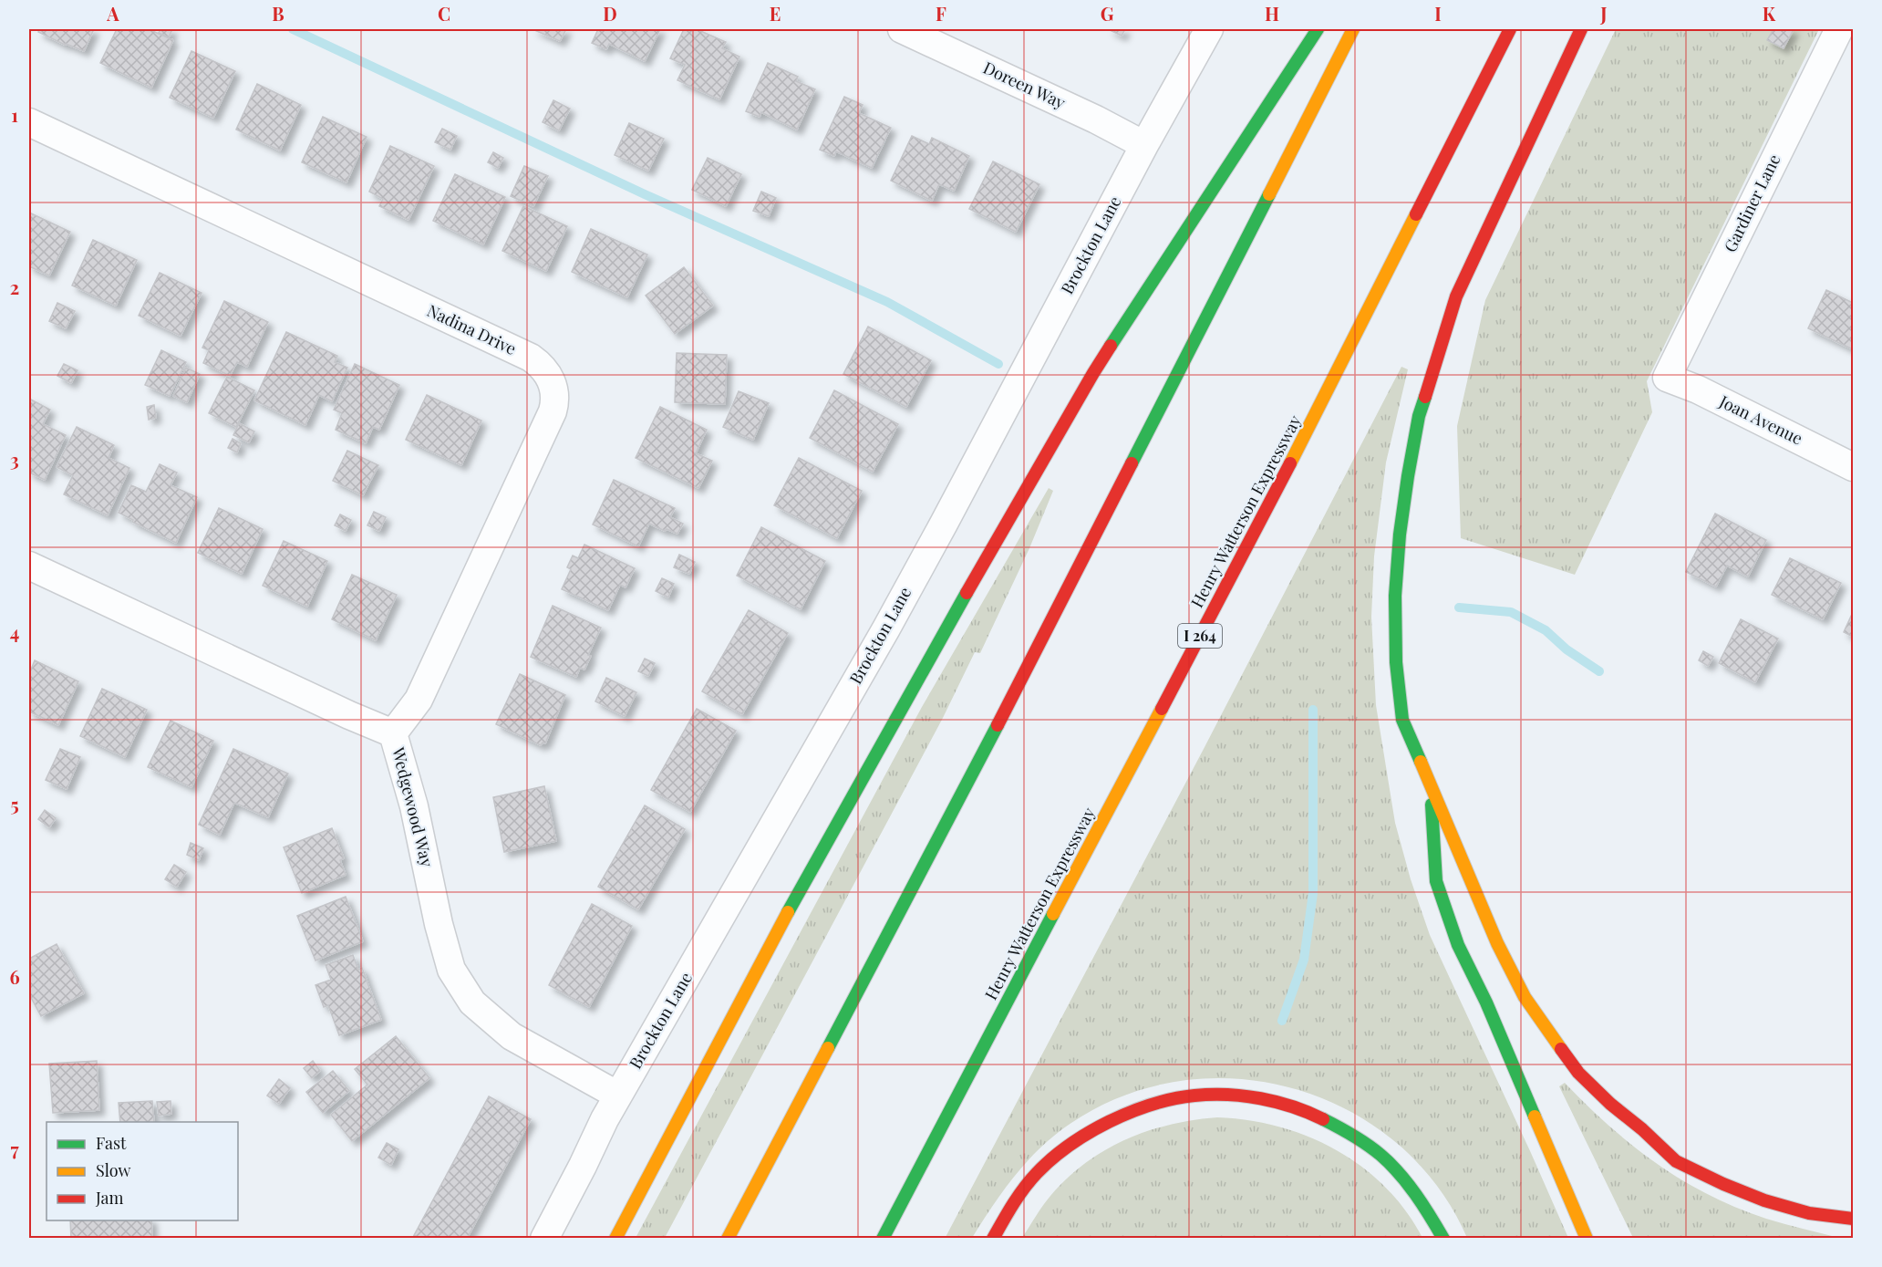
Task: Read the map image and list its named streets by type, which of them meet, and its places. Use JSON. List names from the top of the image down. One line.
{"streets":{"highway":["Henry Watterson Expressway","I 264"],"street":["Doreen Way","Gardiner Lane","Brockton Lane","Nadina Drive","Joan Avenue","Wedgewood Way"]},"crossings":[["Doreen Way","Brockton Lane"],["Gardiner Lane","Joan Avenue"],["Brockton Lane","Wedgewood Way"],["Nadina Drive","Wedgewood Way"]],"legend":["Fast","Slow","Jam"],"grid":{"columns":["A","B","C","D","E","F","G","H","I","J","K"],"rows":["1","2","3","4","5","6","7"]}}
